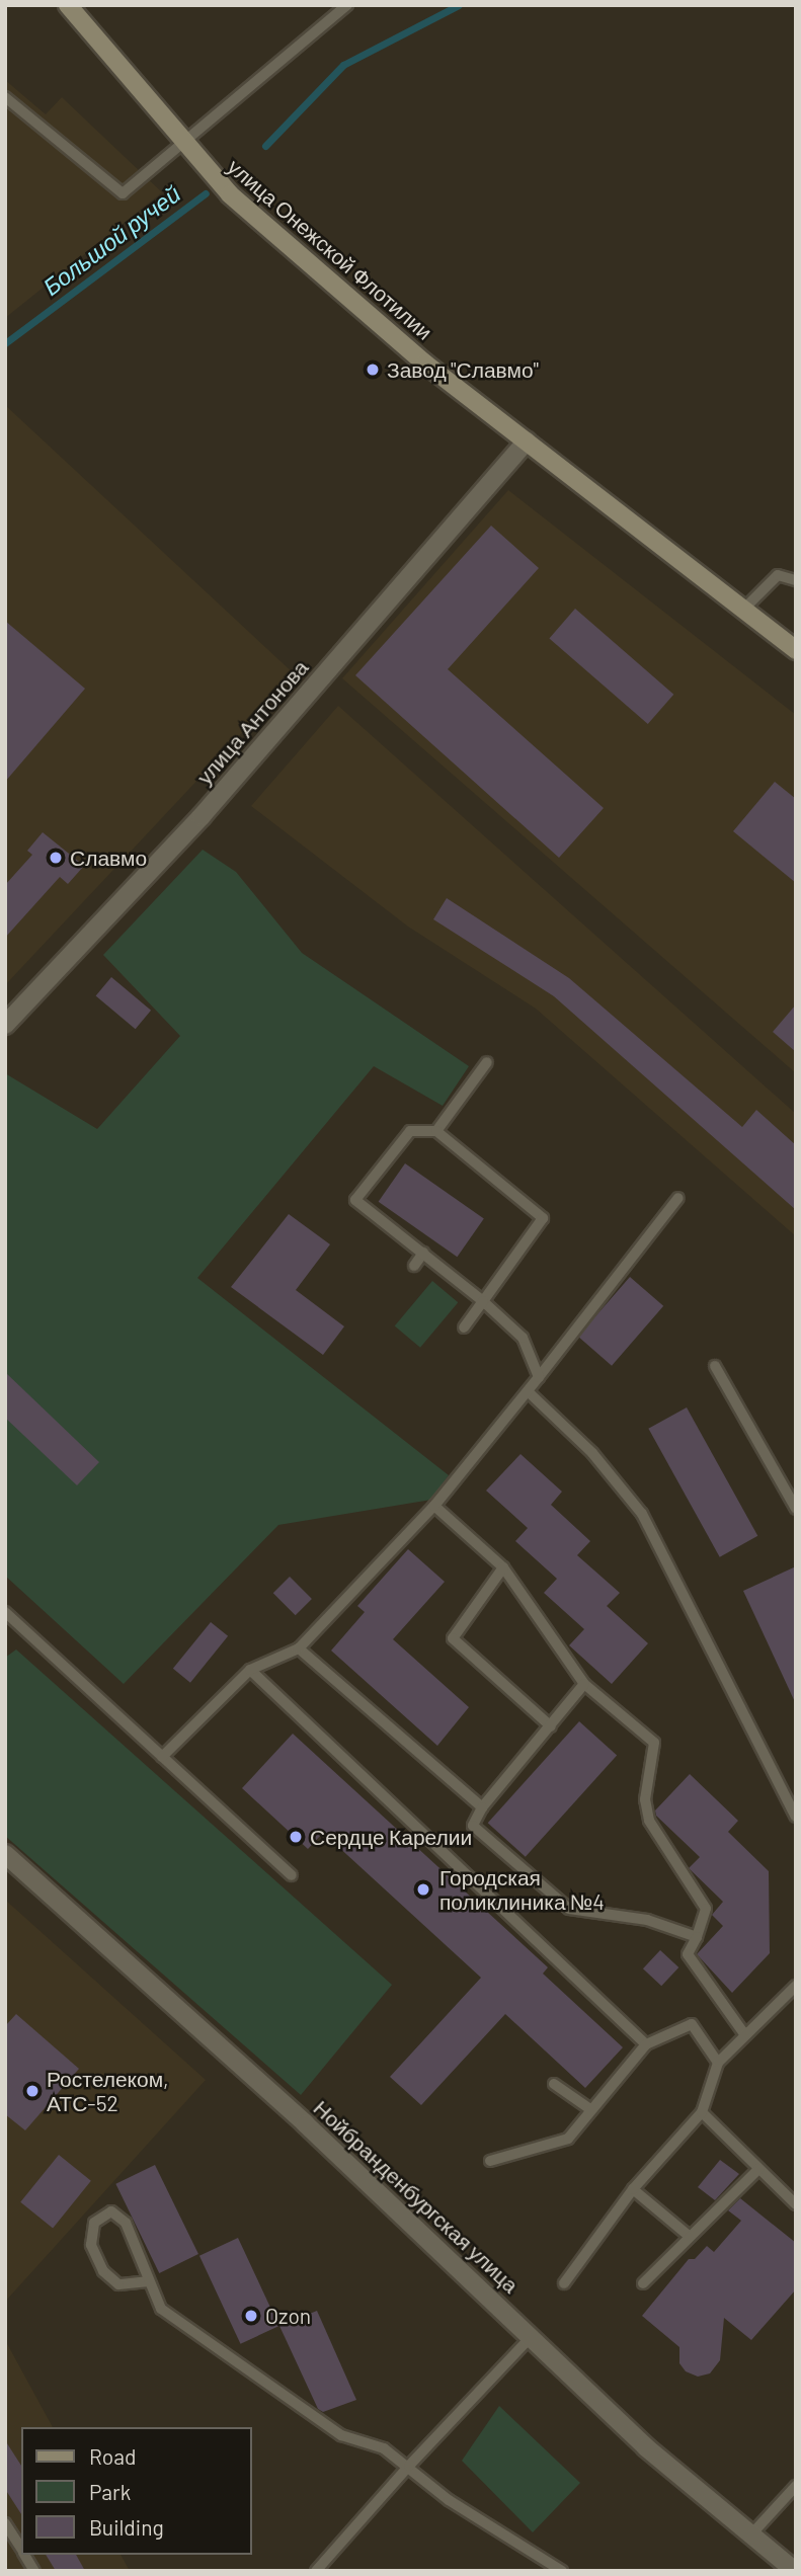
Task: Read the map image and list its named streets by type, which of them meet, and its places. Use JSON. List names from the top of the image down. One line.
{"streets":{"main road":["улица Онежской Флотилии"],"street":["улица Антонова","Нойбранденбургская улица"]},"crossings":[["улица Онежской Флотилии","улица Антонова"]],"water":["Большой ручей"],"places":["Завод \"Славмо\"","Славмо","Сердце Карелии","Городская поликлиника №4","Ростелеком, АТС-52","Ozon"],"legend":["Road","Park","Building"]}
